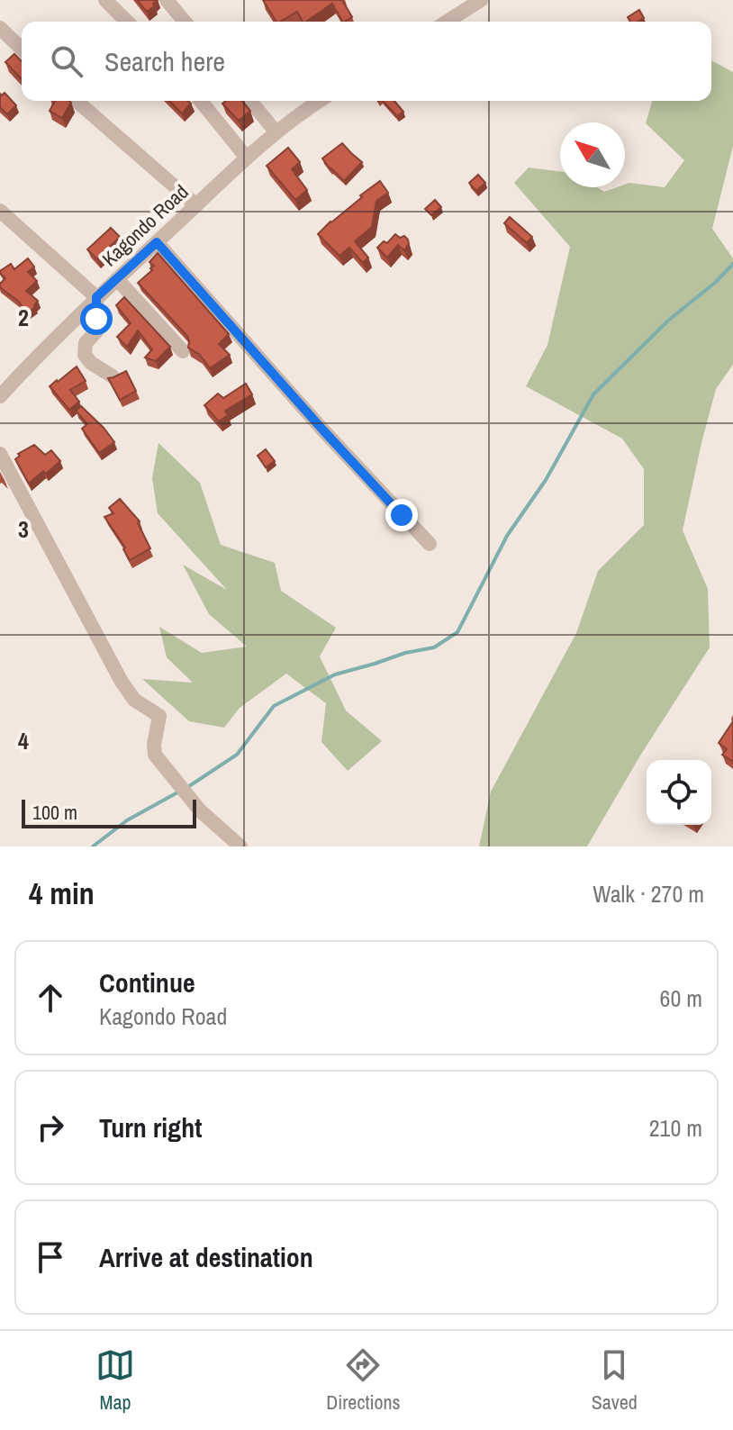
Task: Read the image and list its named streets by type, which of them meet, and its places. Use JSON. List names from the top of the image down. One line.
{"streets":{"street":["Kagondo Road"]},"scale_bar":"100 m","north":"top left","page":{"search":"Search here","scale":"100 m","heading":["4 min","Walk · 270 m"],"list":[["Continue","Kagondo Road","60 m"],["Turn right","210 m"],"Arrive at destination"],"nav":["Map","Directions","Saved"]},"grid":{"rows":["2","3","4"]}}
